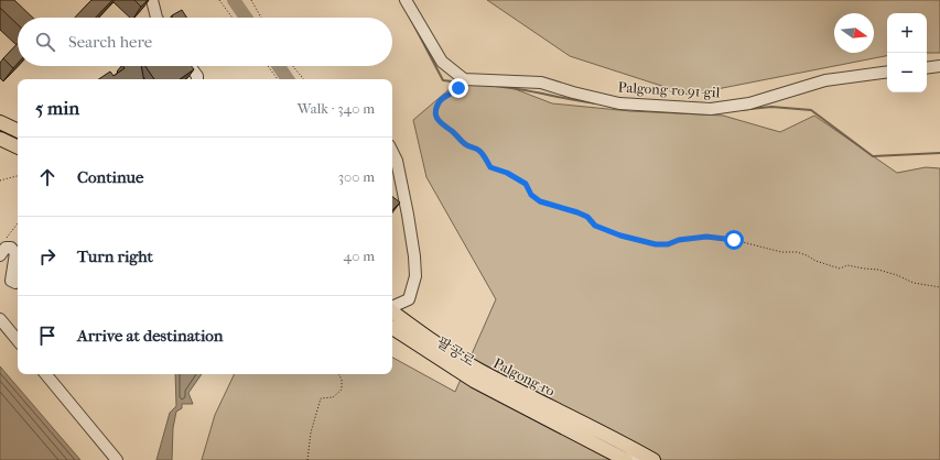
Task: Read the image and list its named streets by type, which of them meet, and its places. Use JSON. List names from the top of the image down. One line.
{"streets":{"main road":["팔공로","Palgong-ro"],"street":["Palgong-ro 91-gil"]},"north":"right","page":{"map_buttons":["+","−"],"search":"Search here","heading":["5 min","Walk · 340 m"],"list":[["Continue","300 m"],["Turn right","40 m"],"Arrive at destination"]}}
